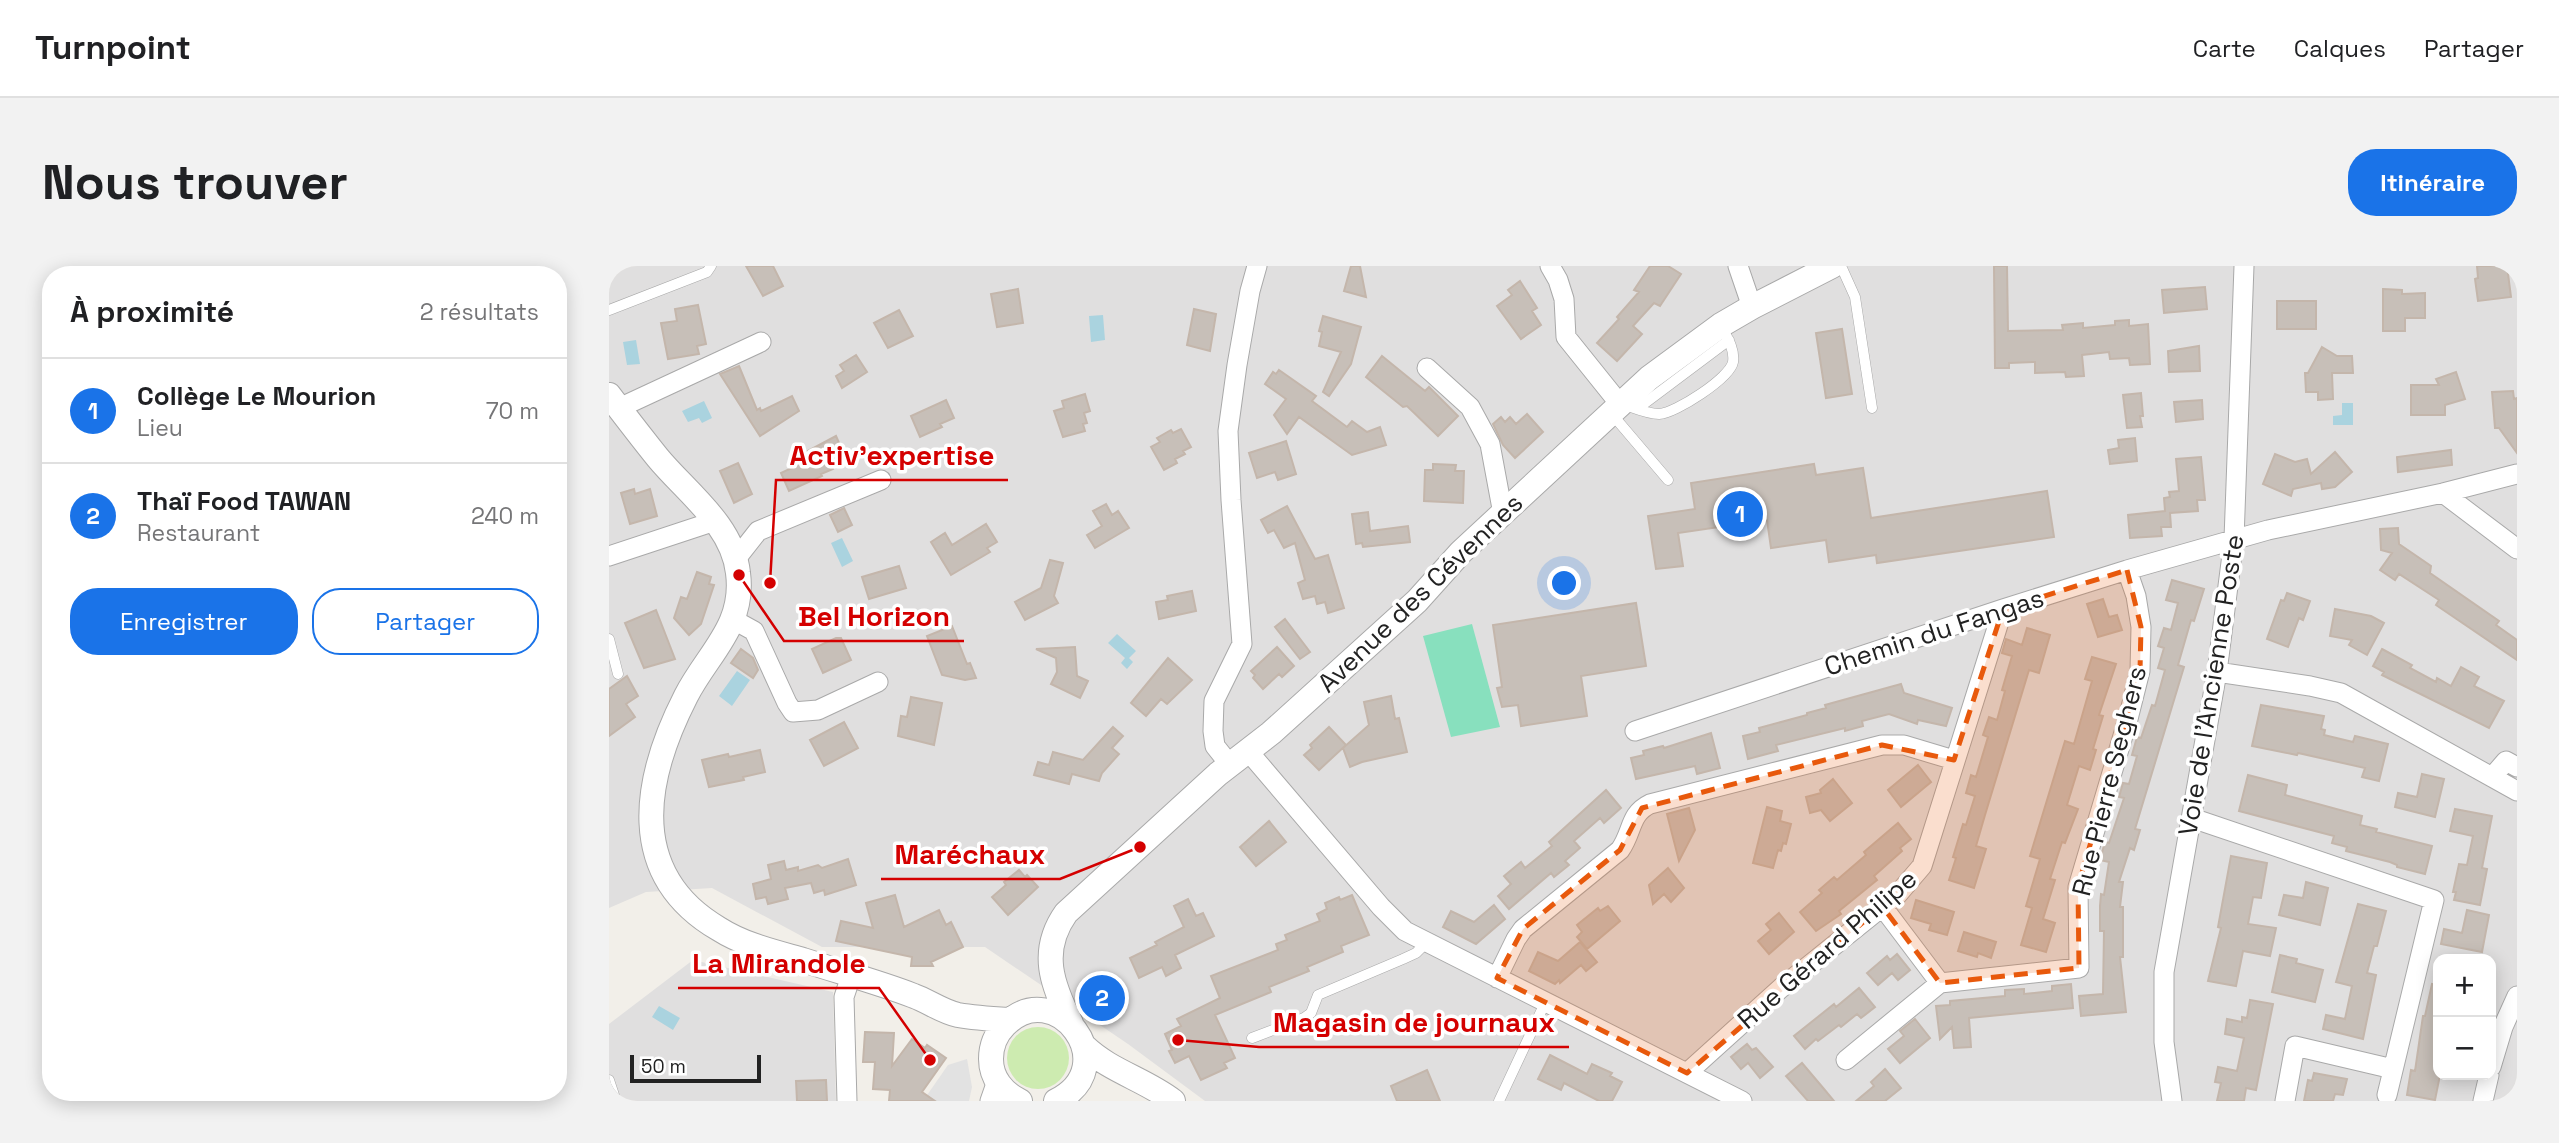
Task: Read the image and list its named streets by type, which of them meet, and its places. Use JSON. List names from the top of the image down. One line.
{"streets":{"street":["Avenue des Cévennes","Chemin du Fangas","Voie de l'Ancienne Poste","Rue Pierre Seghers","Rue Gérard Philipe"]},"crossings":[["Chemin du Fangas","Voie de l'Ancienne Poste"],["Chemin du Fangas","Rue Pierre Seghers"],["Chemin du Fangas","Rue Gérard Philipe"]],"places":["Bel Horizon","Activ'expertise","Maréchaux","Magasin de journaux","La Mirandole"],"scale_bar":"50 m","page":{"header":"Turnpoint","nav":["Carte","Calques","Partager"],"buttons":["Itinéraire",["Enregistrer","Partager"]],"title":"Nous trouver","heading":["À proximité","2 résultats"],"list":[{"mark":"1","name":"Collège Le Mourion","note":"Lieu","value":"70 m"},{"mark":"2","name":"Thaï Food TAWAN","note":"Restaurant","value":"240 m"}],"pins":["1","2"],"map_buttons":["+","−"],"scale":"50 m"}}
